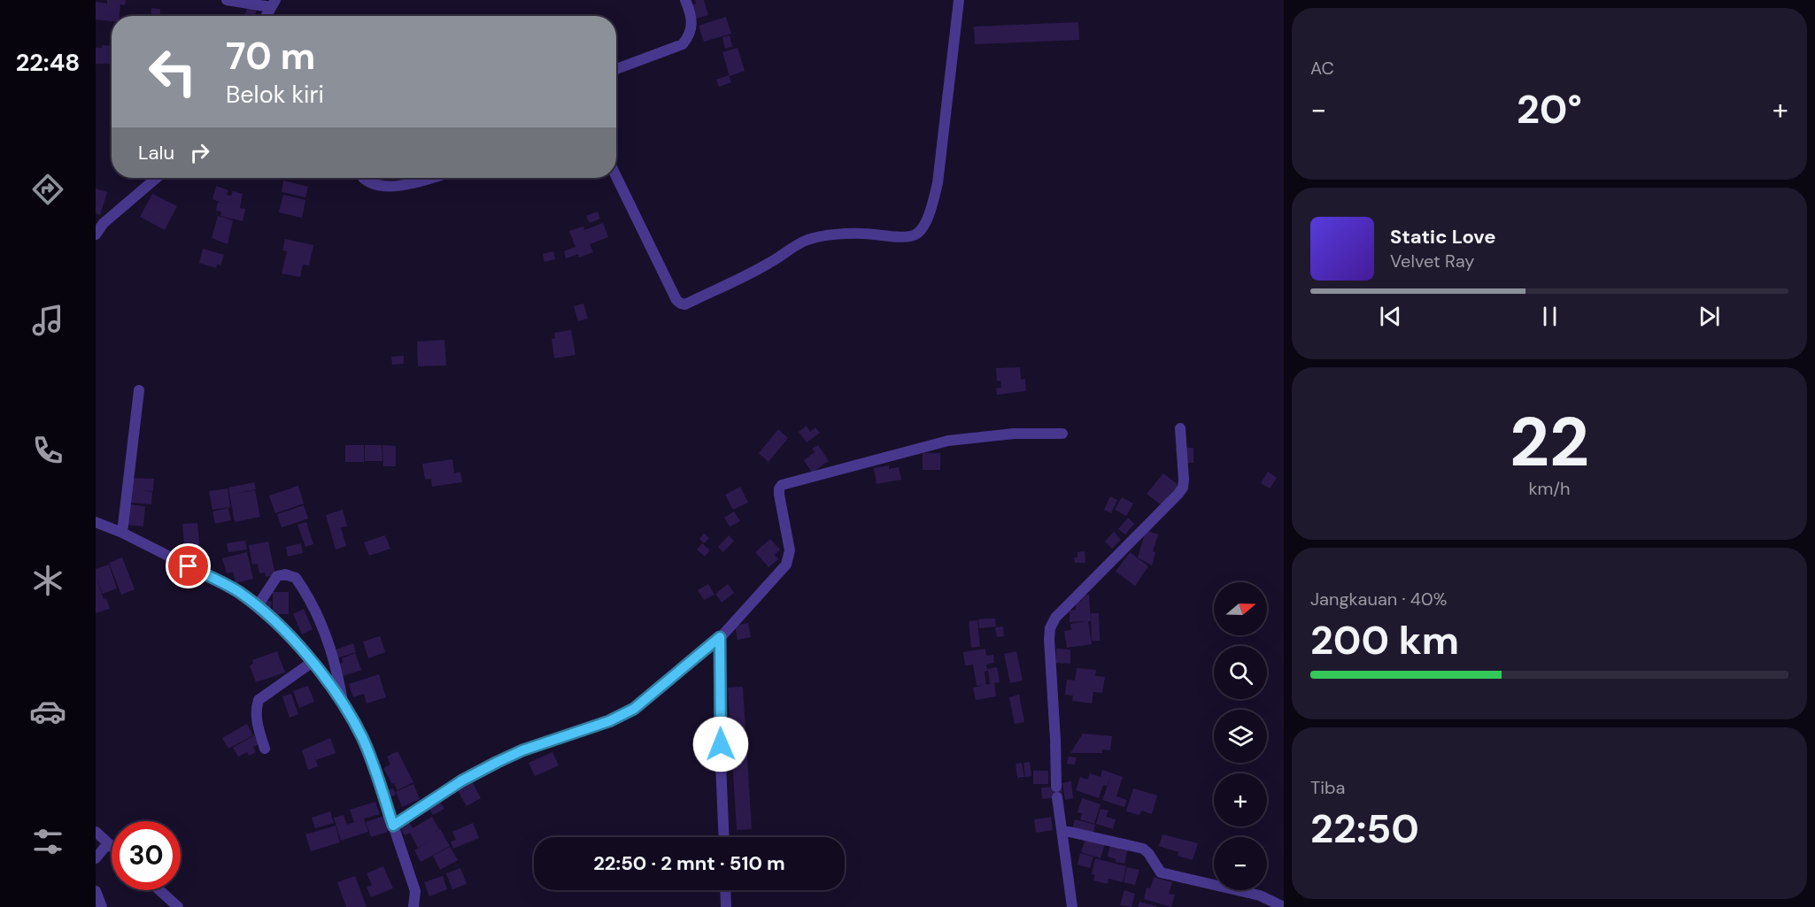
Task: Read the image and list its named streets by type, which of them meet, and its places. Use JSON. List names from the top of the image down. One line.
{"north":"right","page":{"tabs":"22:48","tile":["AC",["22","km/h"],["Jangkauan · 40%","200 km"],["Tiba","22:50"]],"turn":["70 m","Belok kiri"],"heat":["−","20°","+"],"then":"Lalu","song":["Static Love","Velvet Ray"],"map_buttons":["+","−"],"limit":"30","trip":"22:50 · 2 mnt · 510 m"}}
